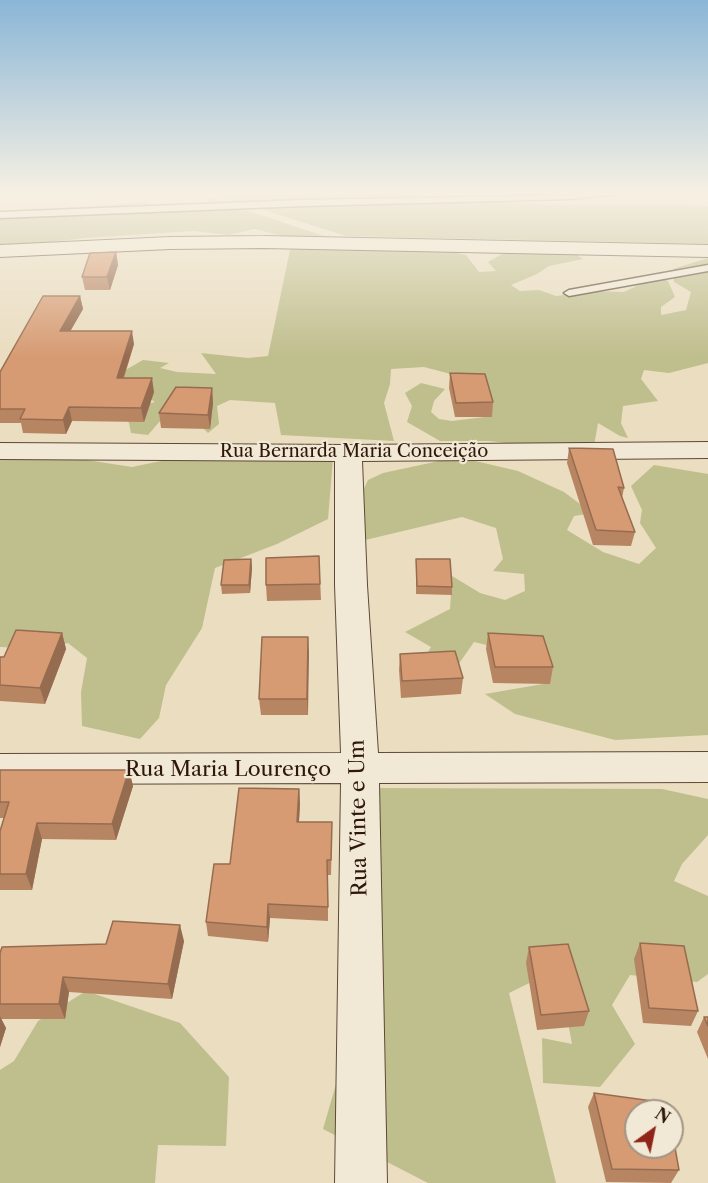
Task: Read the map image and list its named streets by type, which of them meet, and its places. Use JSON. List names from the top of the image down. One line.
{"streets":{"street":["Rua Bernarda Maria Conceição","Rua Maria Lourenço","Rua Vinte e Um"]},"crossings":[["Rua Bernarda Maria Conceição","Rua Vinte e Um"],["Rua Maria Lourenço","Rua Vinte e Um"]],"north":"top right"}
